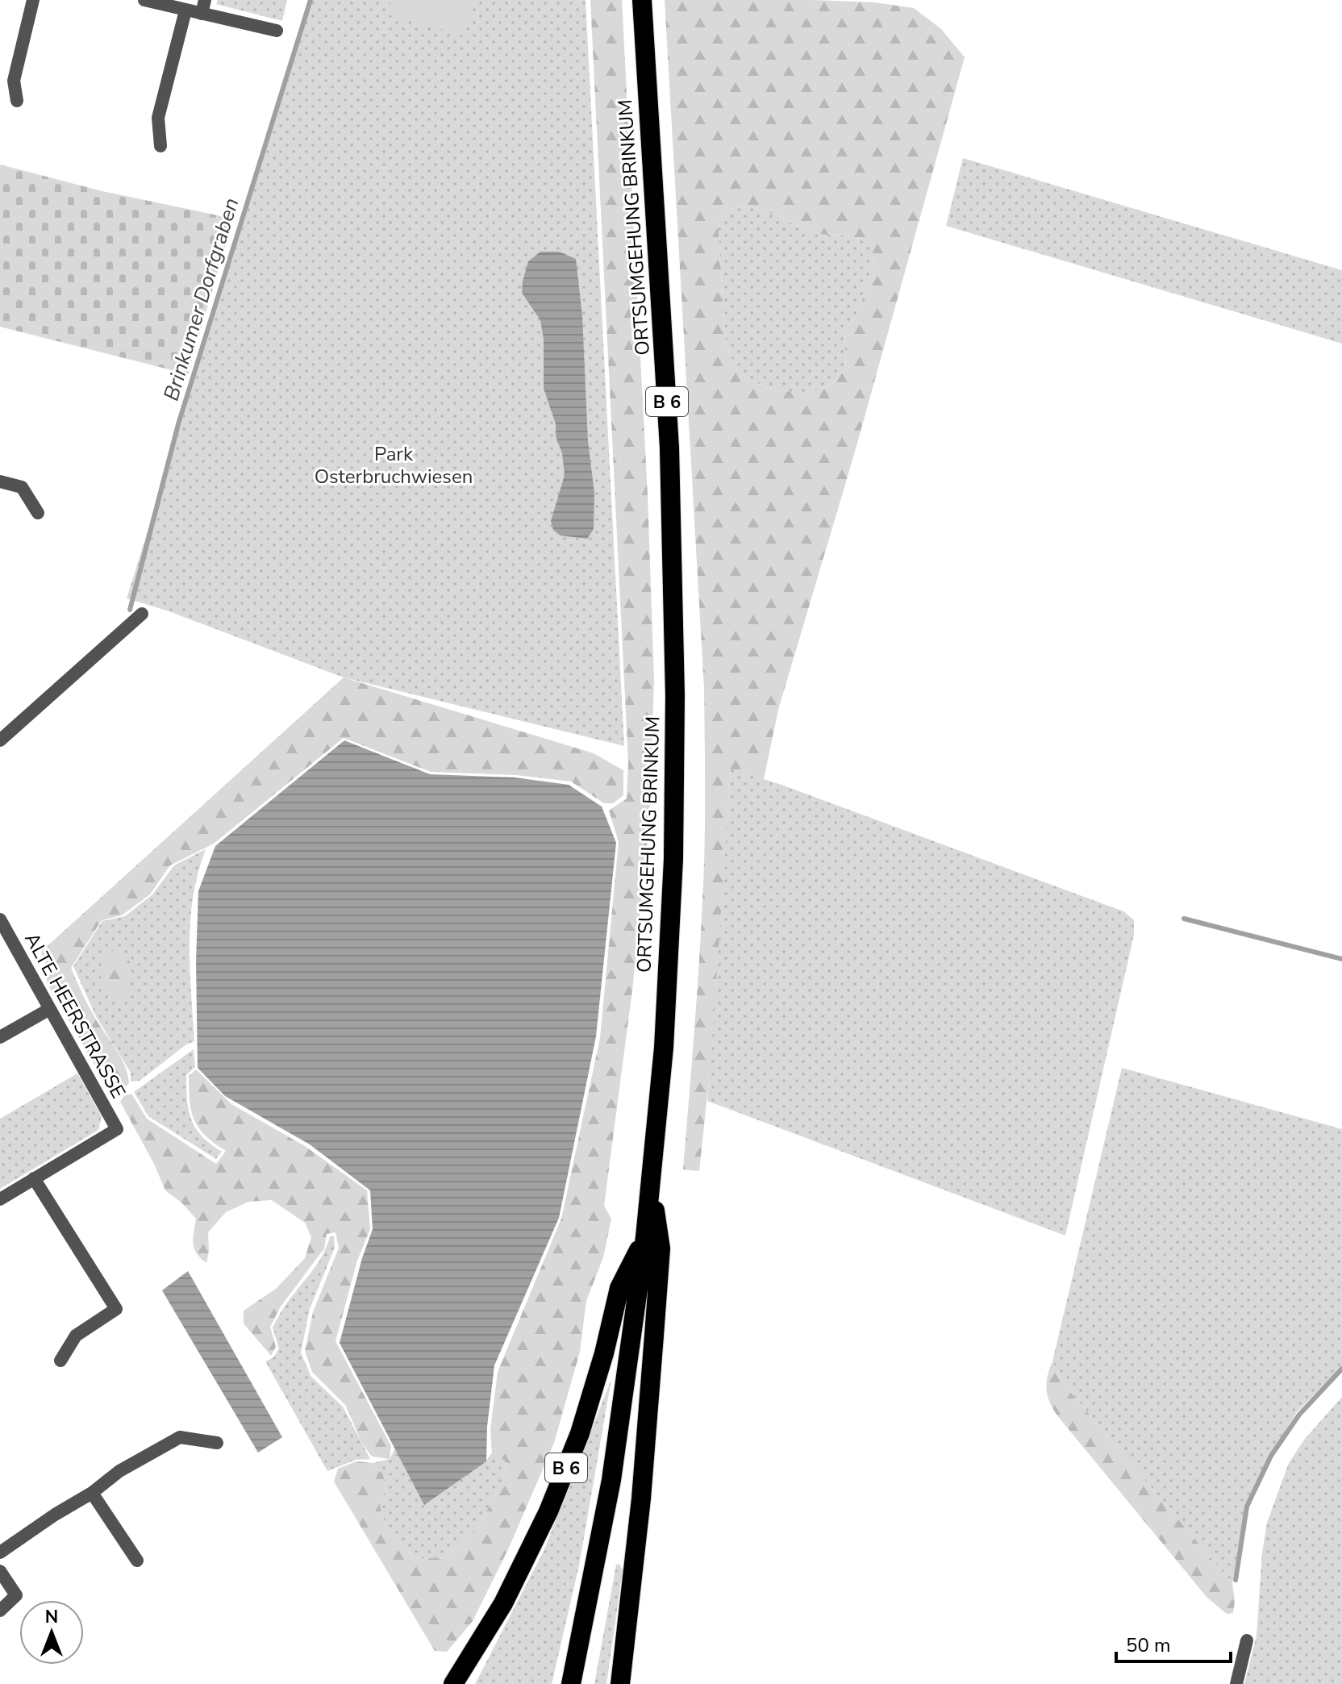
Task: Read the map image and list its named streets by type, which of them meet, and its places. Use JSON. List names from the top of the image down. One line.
{"streets":{"highway":["ORTSUMGEHUNG BRINKUM","B 6"],"street":["ALTE HEERSTRASSE"]},"crossings":[["ORTSUMGEHUNG BRINKUM","B 6"]],"water":["Brinkumer Dorfgraben"],"parks":["Park Osterbruchwiesen"],"scale_bar":"50 m","north":"top"}
